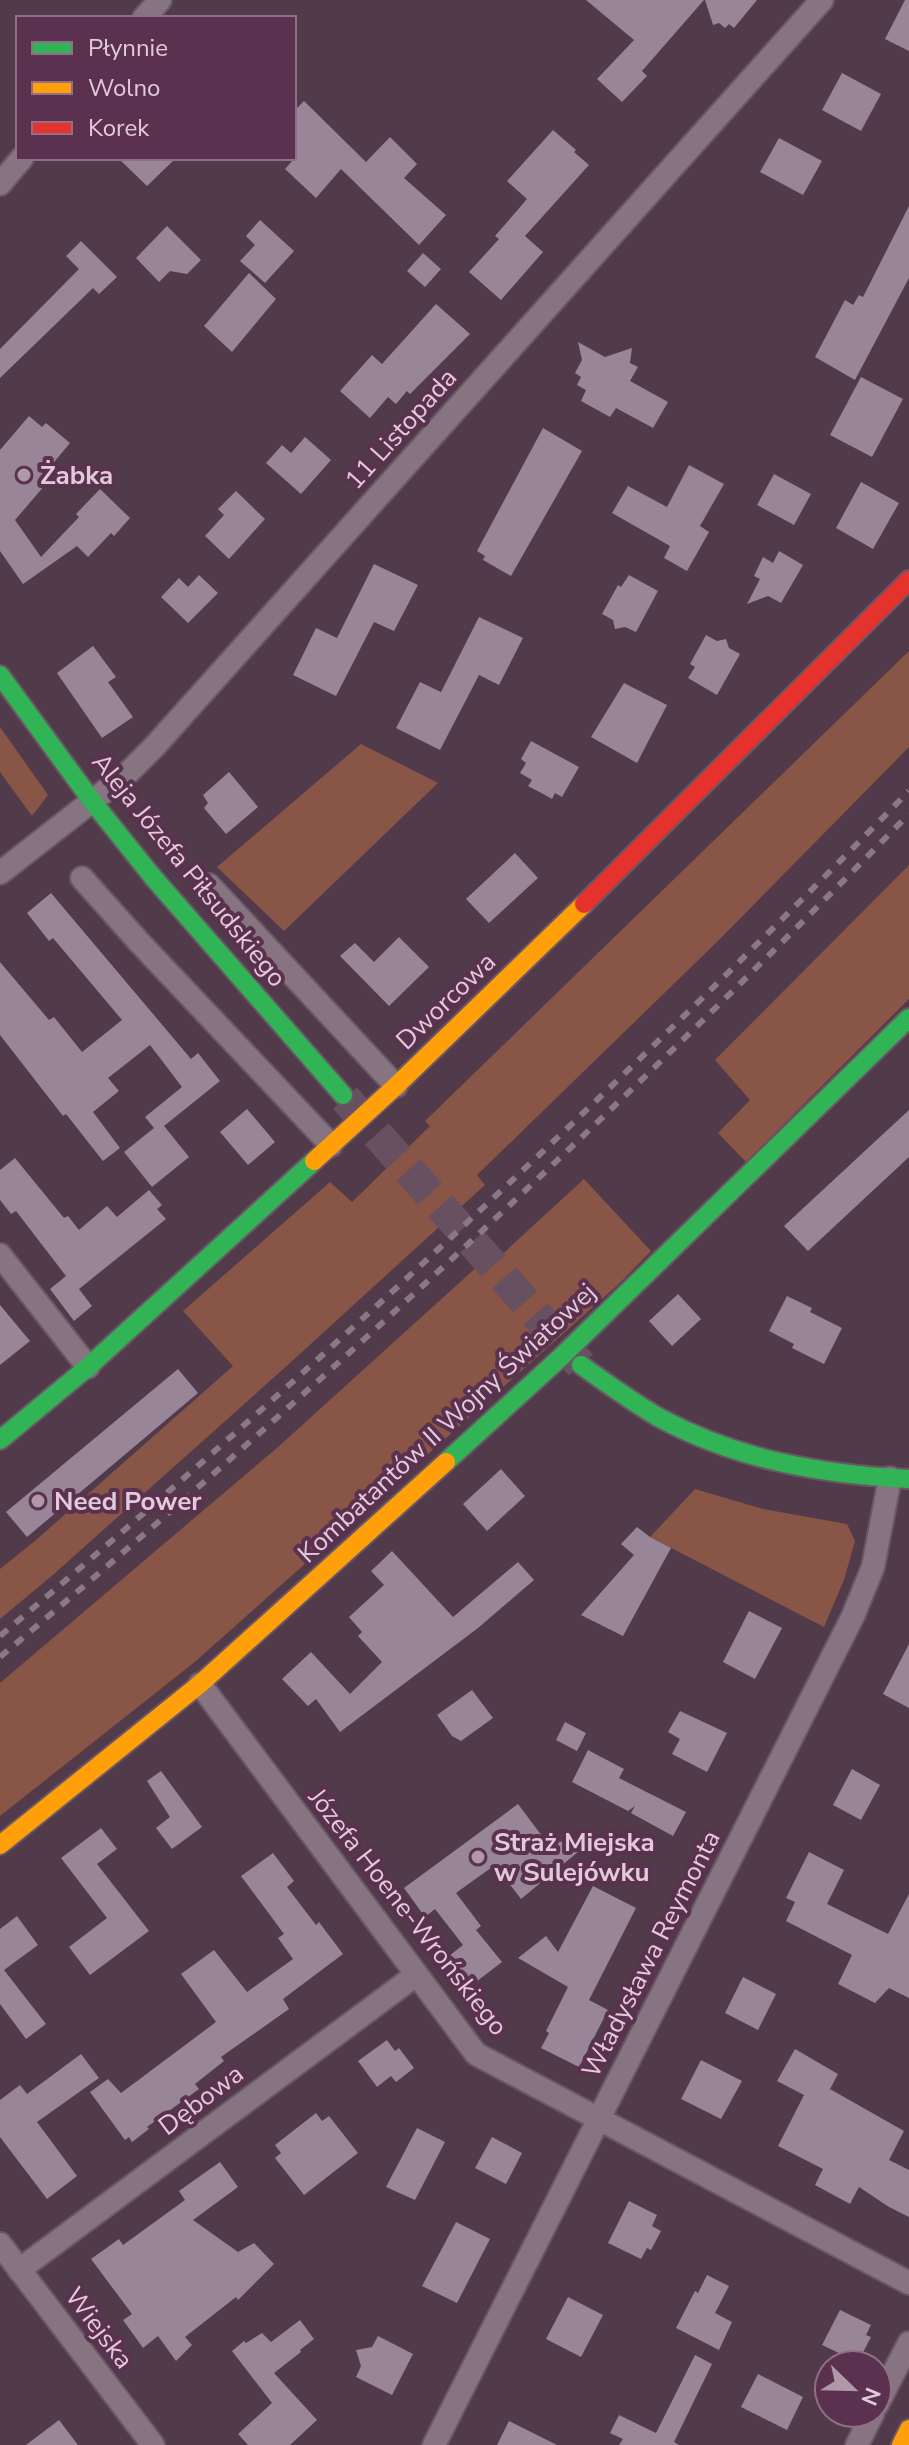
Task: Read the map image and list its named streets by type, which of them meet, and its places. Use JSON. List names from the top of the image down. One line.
{"streets":{"street":["11 Listopada","Aleja Józefa Piłsudskiego","Dworcowa","Kombatantów II Wojny Światowej","Józefa Hoene-Wrońskiego","Władysława Reymonta","Dębowa","Wiejska"]},"crossings":[["11 Listopada","Aleja Józefa Piłsudskiego"],["Aleja Józefa Piłsudskiego","Dworcowa"],["Kombatantów II Wojny Światowej","Józefa Hoene-Wrońskiego"],["Józefa Hoene-Wrońskiego","Władysława Reymonta"],["Józefa Hoene-Wrońskiego","Dębowa"],["Dębowa","Wiejska"]],"places":["Żabka","Need Power","Straż Miejska w Sulejówku"],"legend":["Płynnie","Wolno","Korek"],"north":"bottom right"}
